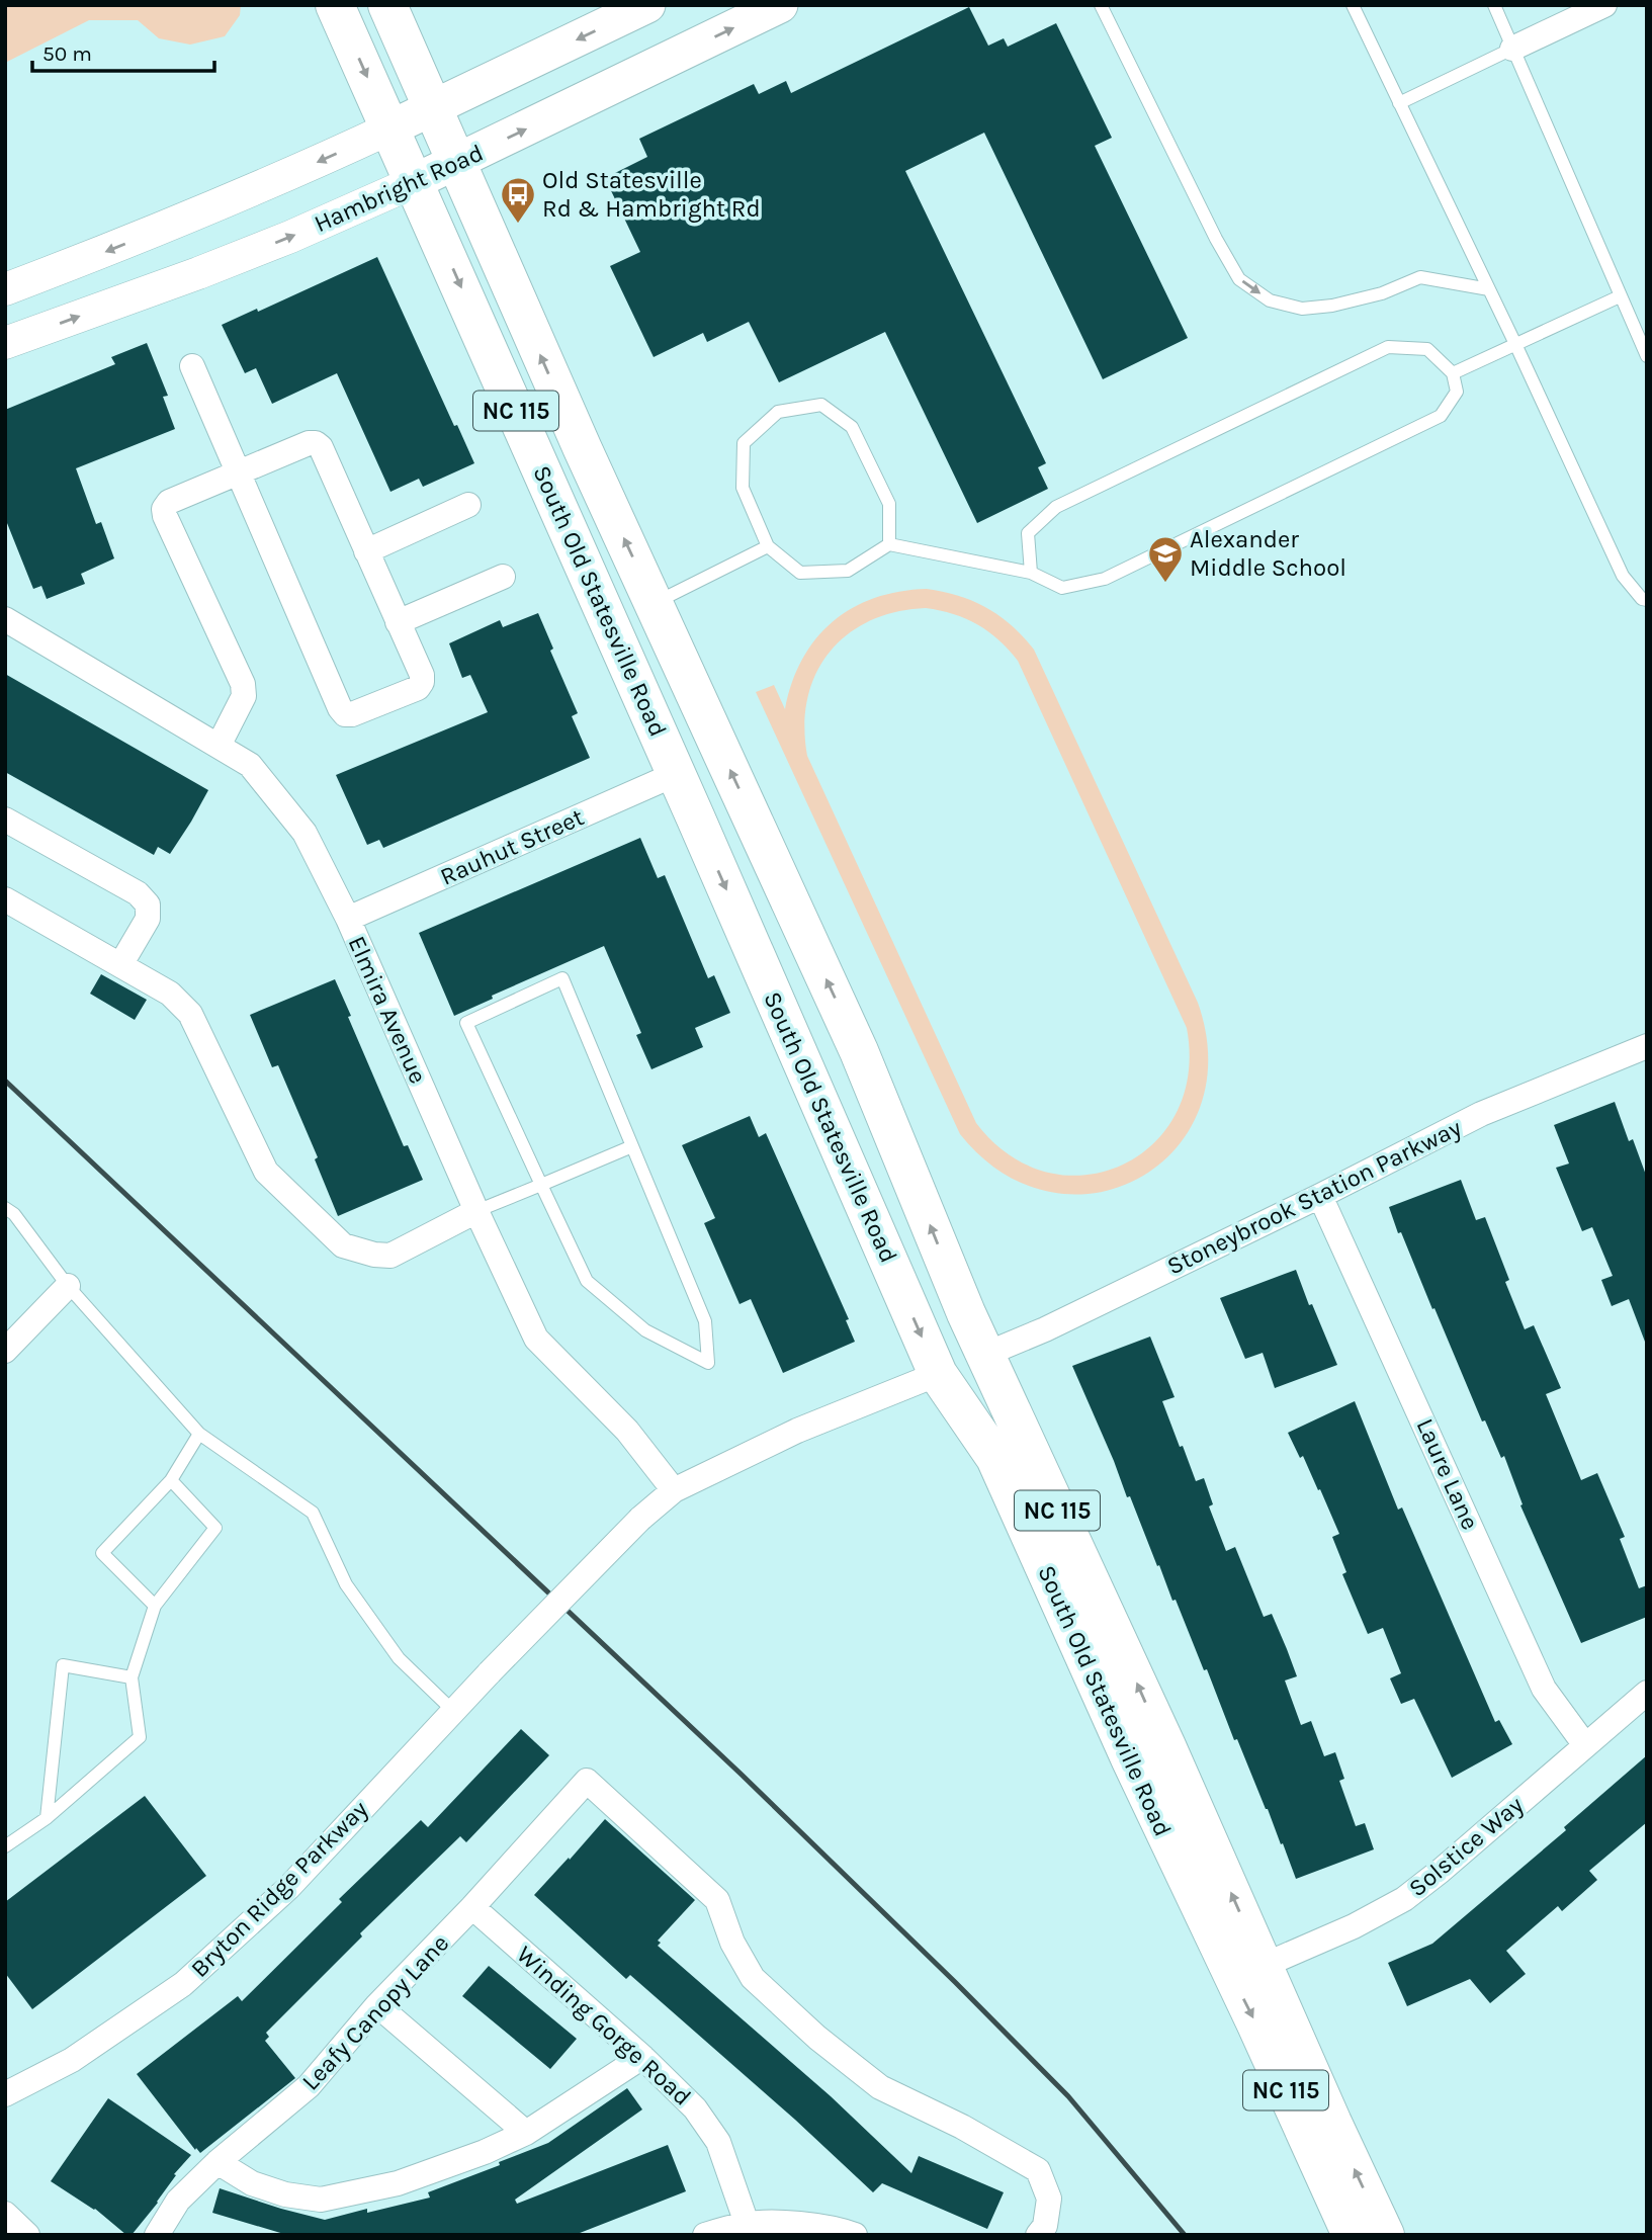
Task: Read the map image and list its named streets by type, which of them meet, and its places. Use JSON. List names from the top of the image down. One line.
{"streets":{"main road":["Hambright Road","NC 115","South Old Statesville Road"],"street":["Rauhut Street","Elmira Avenue","Stoneybrook Station Parkway","Laure Lane","Solstice Way","Bryton Ridge Parkway","Leafy Canopy Lane","Winding Gorge Road"]},"crossings":[["Hambright Road","South Old Statesville Road"],["South Old Statesville Road","Rauhut Street"],["South Old Statesville Road","Stoneybrook Station Parkway"],["South Old Statesville Road","Solstice Way"],["South Old Statesville Road","Bryton Ridge Parkway"],["Rauhut Street","Elmira Avenue"],["Elmira Avenue","Bryton Ridge Parkway"],["Stoneybrook Station Parkway","Laure Lane"],["Laure Lane","Solstice Way"],["Leafy Canopy Lane","Winding Gorge Road"]],"places":{"bus stop":["Old Statesville Rd & Hambright Rd"],"school or university":["Alexander Middle School"]},"scale_bar":"50 m"}
